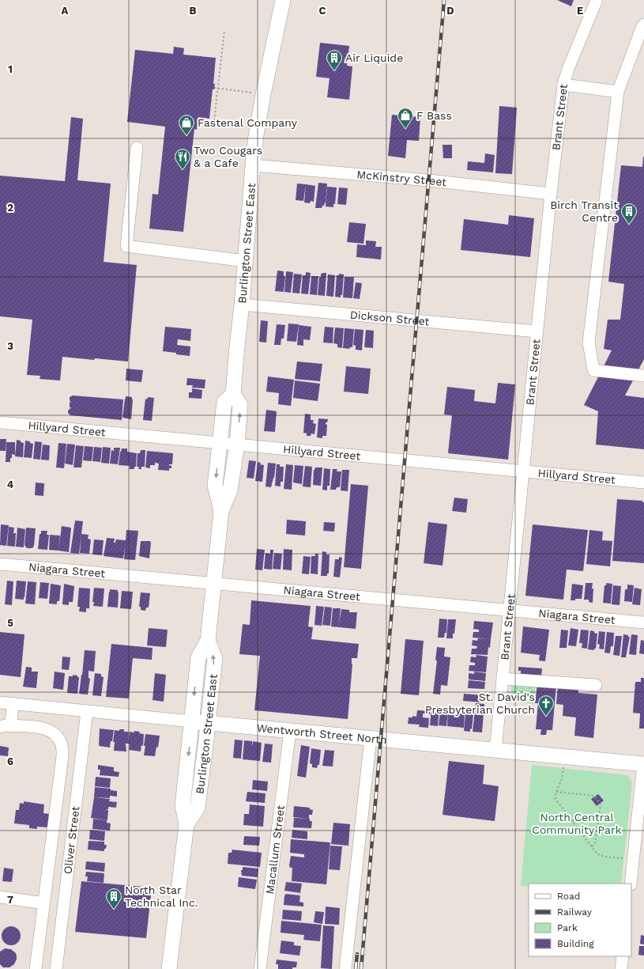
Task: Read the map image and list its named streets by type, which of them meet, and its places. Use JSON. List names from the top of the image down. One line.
{"streets":{"main road":["Burlington Street East","Wentworth Street North"],"street":["Brant Street","McKinstry Street","Dickson Street","Hillyard Street","Niagara Street","Oliver Street","Macallum Street"]},"crossings":[["Brant Street","McKinstry Street"],["Brant Street","Dickson Street"],["Brant Street","Hillyard Street"],["Brant Street","Niagara Street"],["Brant Street","Wentworth Street North"],["McKinstry Street","Burlington Street East"],["Burlington Street East","Dickson Street"],["Burlington Street East","Hillyard Street"],["Burlington Street East","Niagara Street"],["Burlington Street East","Wentworth Street North"],["Wentworth Street North","Oliver Street"],["Wentworth Street North","Macallum Street"]],"parks":["North Central Community Park"],"places":{"building":["Air Liquide","Birch Transit Centre","North Star Technical Inc."],"shop":["F Bass","Fastenal Company"],"restaurant":["Two Cougars & a Cafe"],"church":["St. David's Presbyterian Church"]},"legend":["Road","Railway","Park","Building"],"grid":{"columns":["A","B","C","D","E"],"rows":["1","2","3","4","5","6","7"]}}
